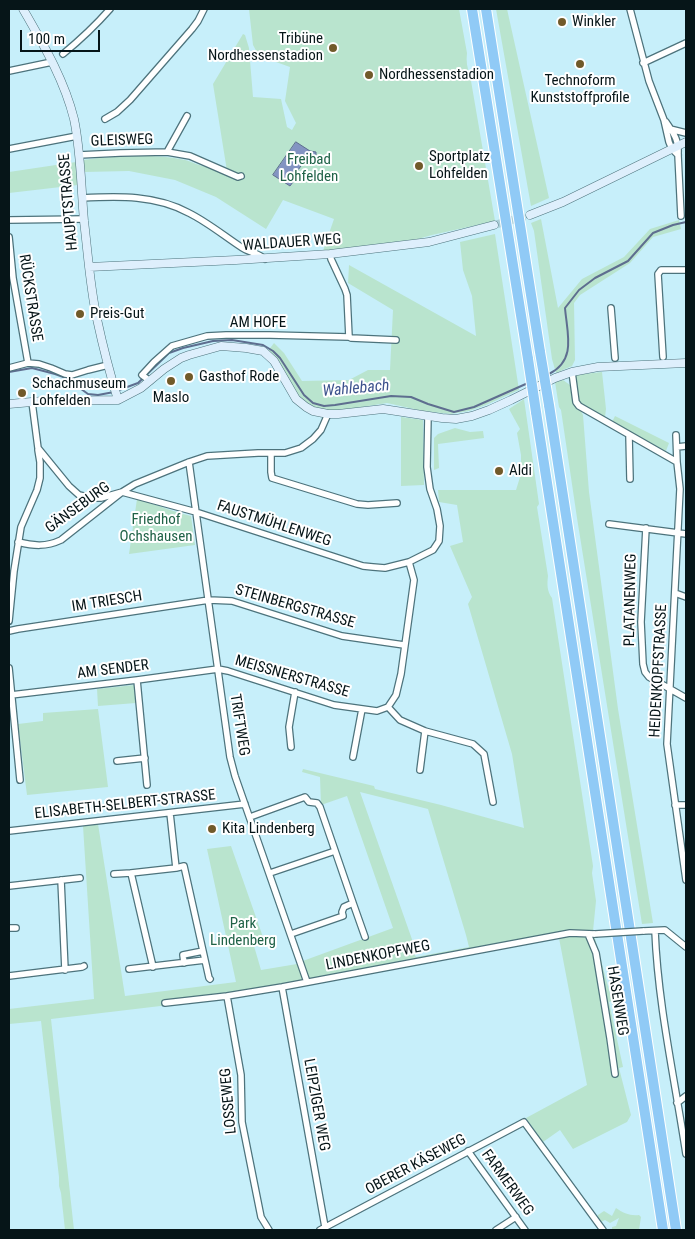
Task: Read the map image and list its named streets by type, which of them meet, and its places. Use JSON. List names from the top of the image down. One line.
{"streets":{"main road":["HAUPTSTRASSE","WALDAUER WEG"],"street":["GLEISWEG","RÜCKSTRASSE","AM HOFE","GÄNSEBURG","FAUSTMÜHLENWEG","PLATANENWEG","IM TRIESCH","STEINBERGSTRASSE","AM SENDER","HEIDENKOPFSTRASSE","MEISSNERSTRASSE","TRIFTWEG","ELISABETH-SELBERT-STRASSE","LINDENKOPFWEG","HASENWEG","LOSSEWEG","LEIPZIGER WEG","OBERER KÄSEWEG","FARMERWEG"]},"crossings":[["GLEISWEG","HAUPTSTRASSE"],["HAUPTSTRASSE","WALDAUER WEG"],["GÄNSEBURG","FAUSTMÜHLENWEG"],["FAUSTMÜHLENWEG","TRIFTWEG"],["PLATANENWEG","HEIDENKOPFSTRASSE"],["IM TRIESCH","STEINBERGSTRASSE"],["IM TRIESCH","TRIFTWEG"],["STEINBERGSTRASSE","TRIFTWEG"],["AM SENDER","MEISSNERSTRASSE"],["AM SENDER","TRIFTWEG"],["MEISSNERSTRASSE","TRIFTWEG"],["TRIFTWEG","ELISABETH-SELBERT-STRASSE"],["TRIFTWEG","LINDENKOPFWEG"],["LINDENKOPFWEG","HASENWEG"],["LINDENKOPFWEG","LOSSEWEG"],["LINDENKOPFWEG","LEIPZIGER WEG"],["LEIPZIGER WEG","OBERER KÄSEWEG"],["OBERER KÄSEWEG","FARMERWEG"]],"water":["Wahlebach"],"parks":["Freibad Lohfelden","Friedhof Ochshausen","Park Lindenberg"],"places":["Winkler","Tribüne Nordhessenstadion","Technoform Kunststoffprofile","Nordhessenstadion","Sportplatz Lohfelden","Preis-Gut","Gasthof Rode","Maslo","Schachmuseum Lohfelden","Aldi","Kita Lindenberg"],"scale_bar":"100 m"}
